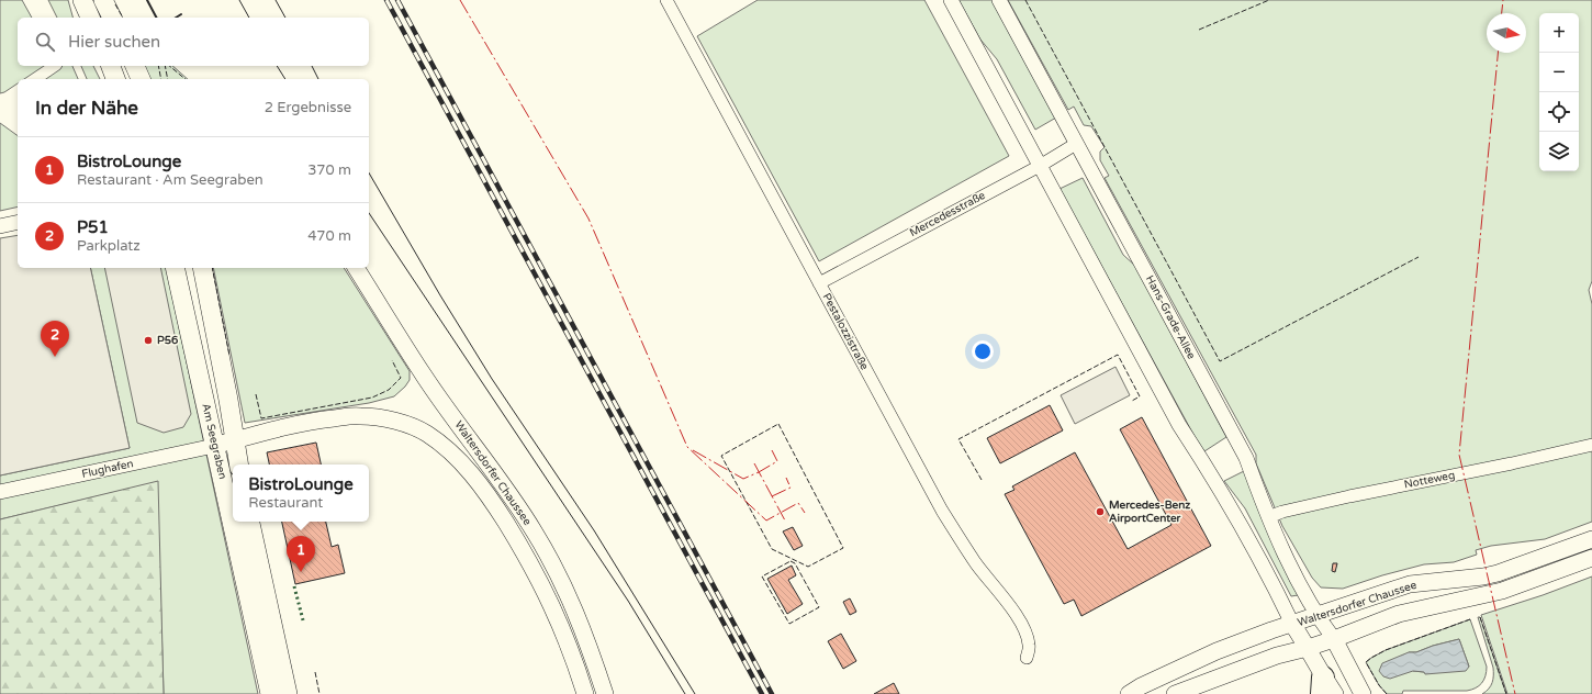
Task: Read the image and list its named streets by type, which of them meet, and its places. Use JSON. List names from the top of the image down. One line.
{"streets":{"main road":["Am Seegraben","Waltersdorfer Chaussee"],"street":["Mercedesstraße","Hans-Grade-Allee","Pestalozzistraße","Flughafen","Notteweg"]},"crossings":[["Mercedesstraße","Hans-Grade-Allee"],["Mercedesstraße","Pestalozzistraße"],["Hans-Grade-Allee","Waltersdorfer Chaussee"],["Hans-Grade-Allee","Notteweg"],["Am Seegraben","Flughafen"],["Am Seegraben","Waltersdorfer Chaussee"],["Flughafen","Waltersdorfer Chaussee"]],"places":["P56","Mercedes-Benz AirportCenter"],"north":"right","page":{"map_buttons":["+","−"],"search":"Hier suchen","heading":["In der Nähe","2 Ergebnisse"],"list":[{"mark":"1","name":"BistroLounge","note":"Restaurant · Am Seegraben","value":"370 m"},{"mark":"2","name":"P51","note":"Parkplatz","value":"470 m"}],"pins":["2","1"],"popup":["BistroLounge","Restaurant"]}}
